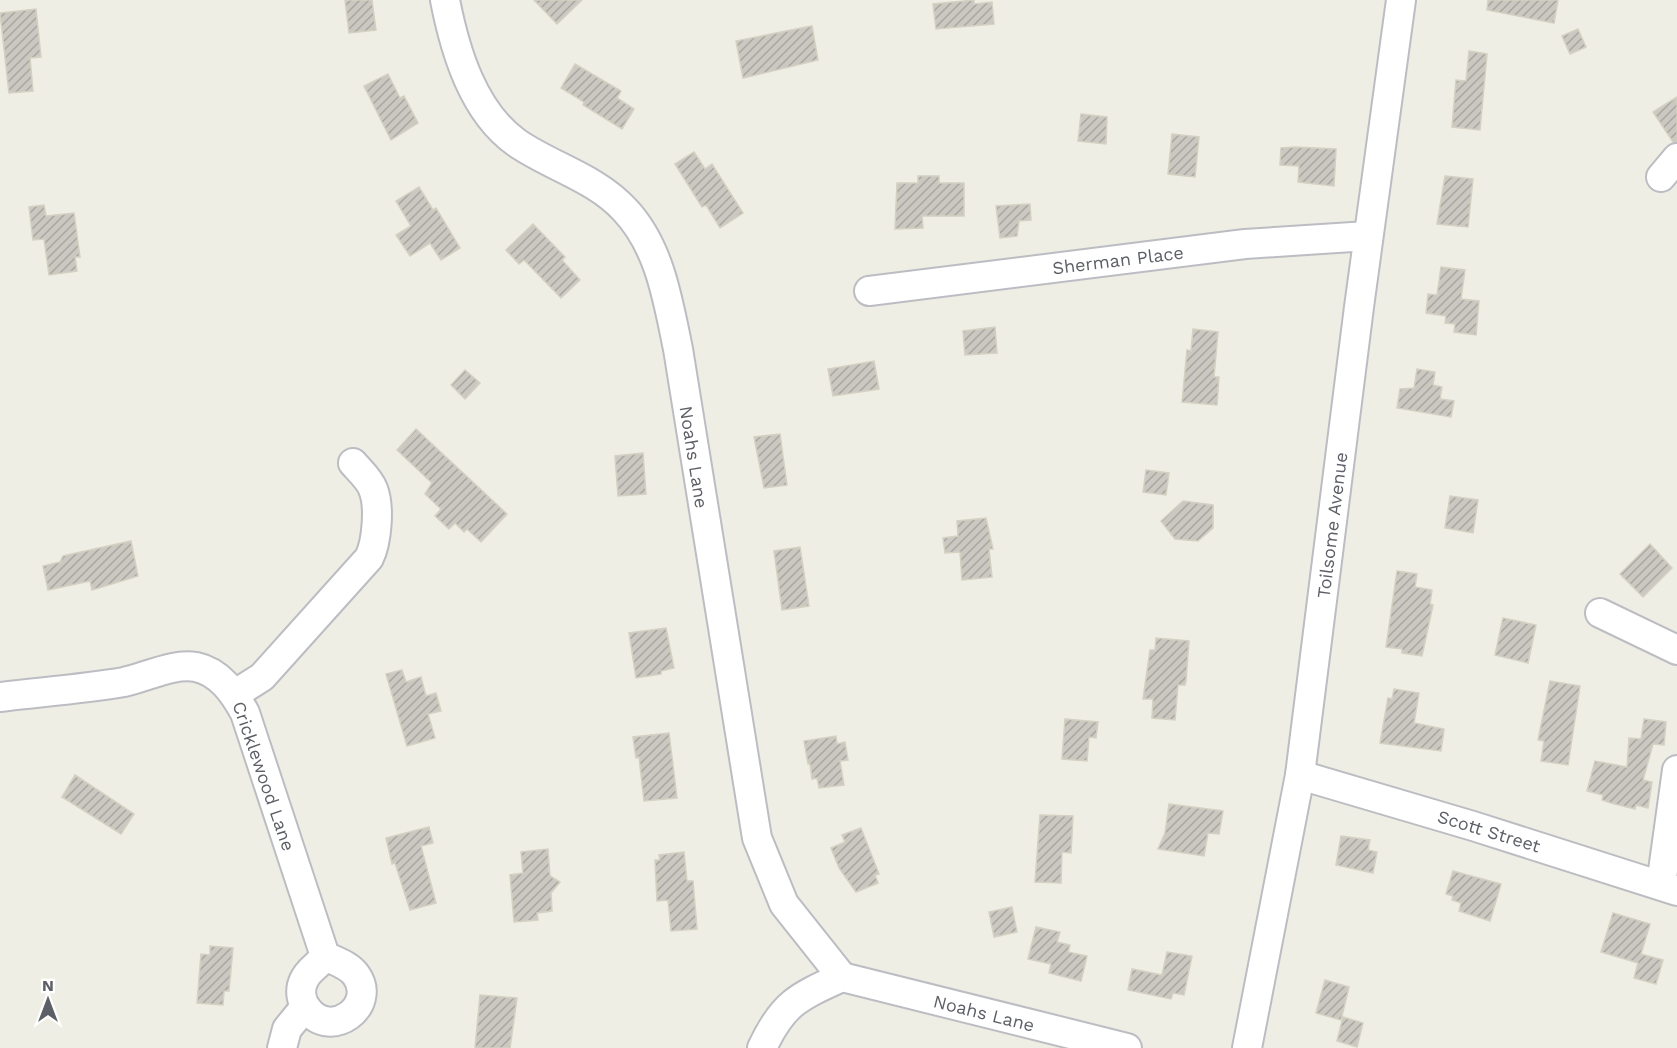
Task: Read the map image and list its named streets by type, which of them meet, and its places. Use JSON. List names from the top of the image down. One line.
{"streets":{"street":["Sherman Place","Noahs Lane","Toilsome Avenue","Cricklewood Lane","Scott Street"]},"crossings":[["Sherman Place","Toilsome Avenue"],["Toilsome Avenue","Scott Street"]],"north":"top"}
